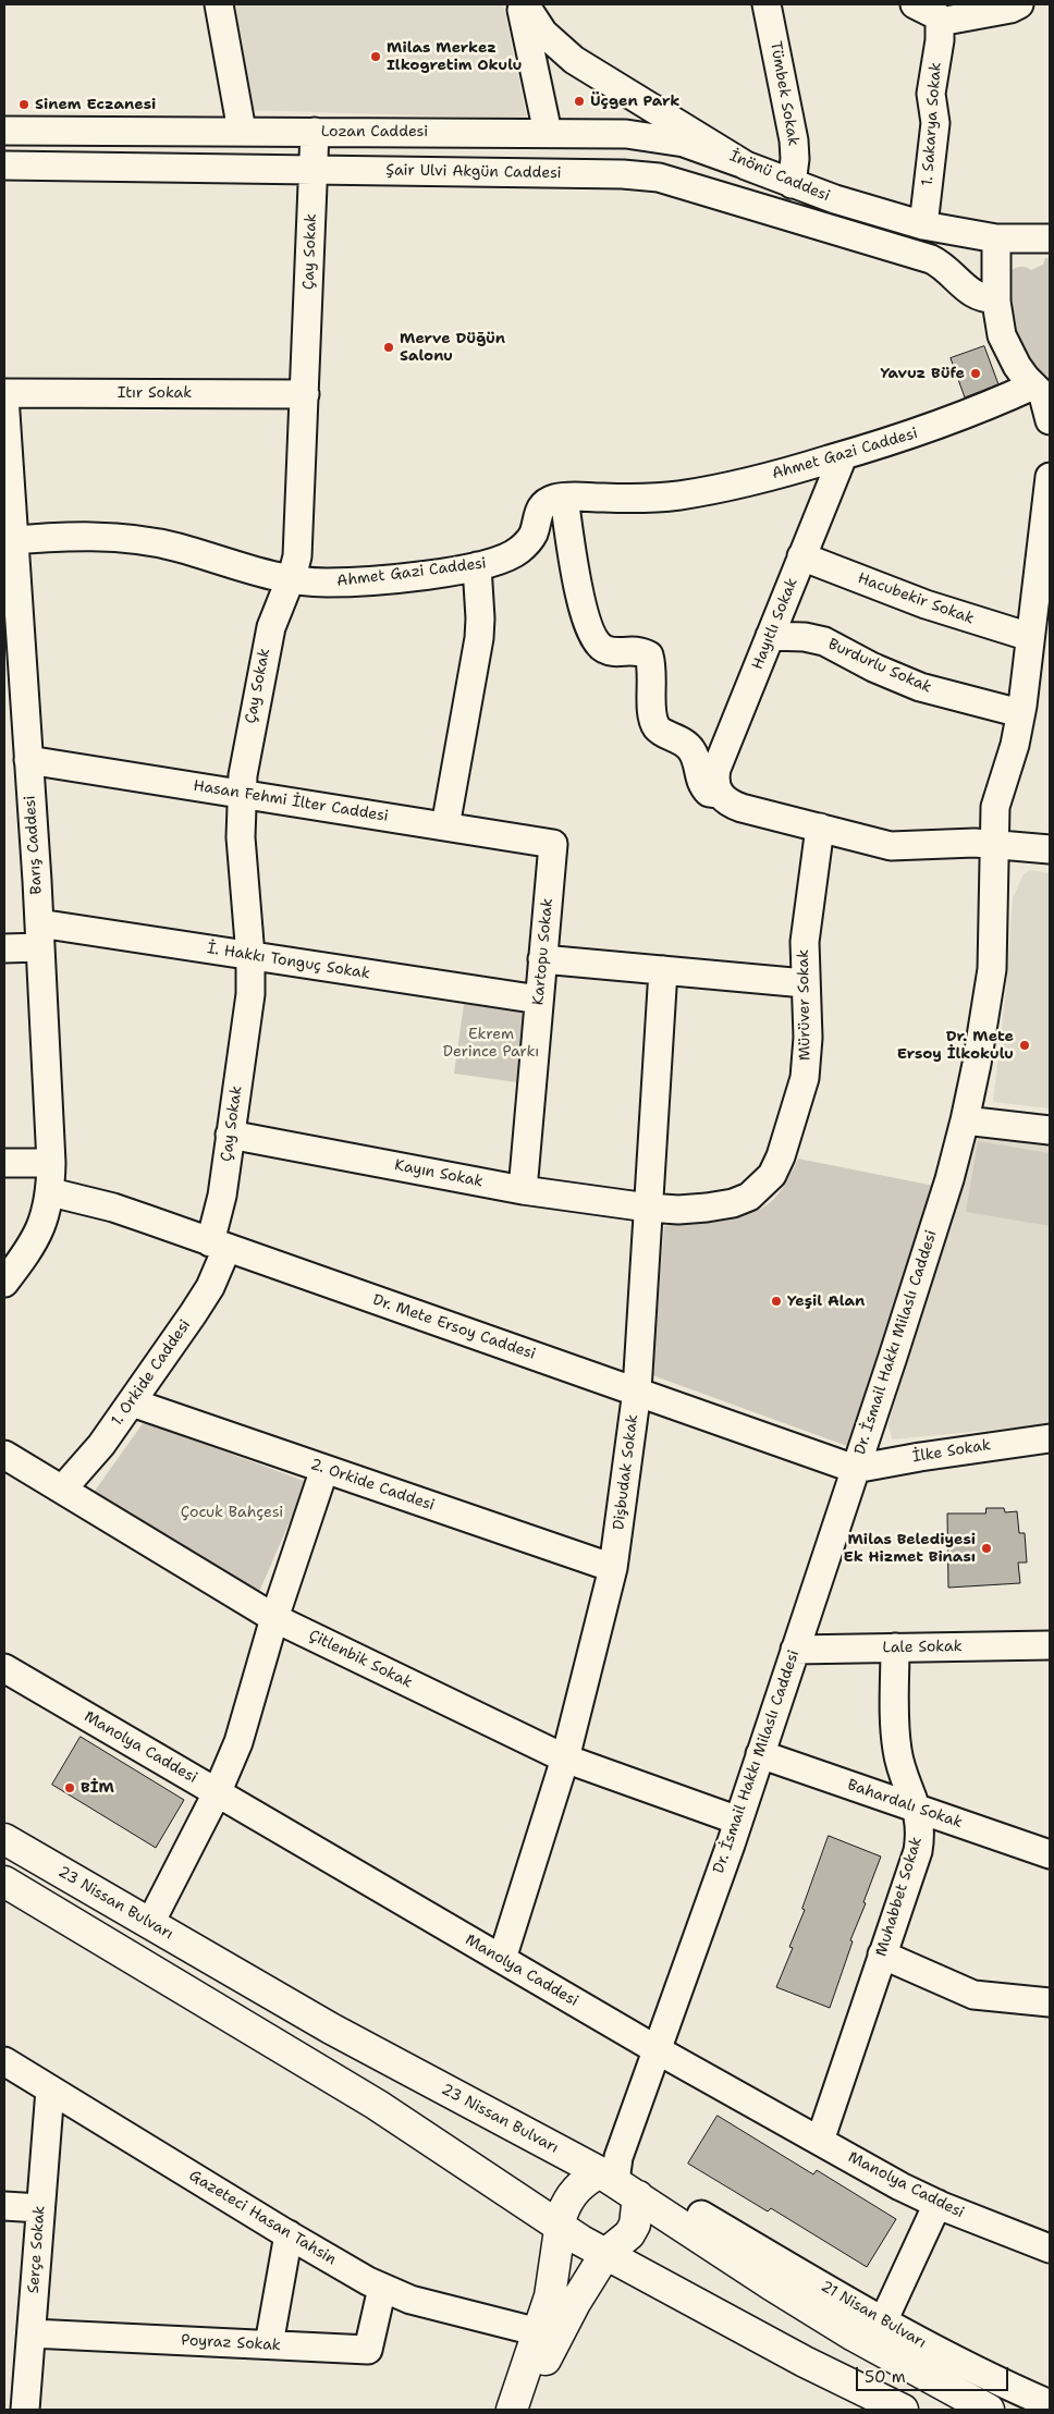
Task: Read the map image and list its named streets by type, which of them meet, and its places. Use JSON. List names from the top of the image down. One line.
{"streets":{"highway":["23 Nissan Bulvarı"],"street":["Tümbek Sokak","1. Sakarya Sokak","Lozan Caddesi","Şair Ulvi Akgün Caddesi","İnönü Caddesi","Çay Sokak","Itır Sokak","Ahmet Gazi Caddesi","Hacubekir Sokak","Hayıtlı Sokak","Burdurlu Sokak","Hasan Fehmi İlter Caddesi","Barış Caddesi","Kartopu Sokak","İ. Hakkı Tonguç Sokak","Mürüver Sokak","Kayın Sokak","Dr. Mete Ersoy Caddesi","Dr. İsmail Hakkı Milaslı Caddesi","1. Orkide Caddesi","İlke Sokak","Dişbudak Sokak","2. Orkide Caddesi","Lale Sokak","Çitlenbik Sokak","Manolya Caddesi","Bahardalı Sokak","Muhabbet Sokak","Gazeteci Hasan Tahsin","Serçe Sokak","21 Nisan Bulvarı","Poyraz Sokak"]},"crossings":[["Tümbek Sokak","İnönü Caddesi"],["1. Sakarya Sokak","İnönü Caddesi"],["Lozan Caddesi","İnönü Caddesi"],["Lozan Caddesi","Çay Sokak"],["Şair Ulvi Akgün Caddesi","Çay Sokak"],["Çay Sokak","Itır Sokak"],["Çay Sokak","Ahmet Gazi Caddesi"],["Çay Sokak","Hasan Fehmi İlter Caddesi"],["Çay Sokak","İ. Hakkı Tonguç Sokak"],["Çay Sokak","Kayın Sokak"],["Çay Sokak","Dr. Mete Ersoy Caddesi"],["Çay Sokak","1. Orkide Caddesi"],["Itır Sokak","Barış Caddesi"],["Ahmet Gazi Caddesi","Hayıtlı Sokak"],["Ahmet Gazi Caddesi","Barış Caddesi"],["Hacubekir Sokak","Hayıtlı Sokak"],["Hacubekir Sokak","Dr. İsmail Hakkı Milaslı Caddesi"],["Hayıtlı Sokak","Burdurlu Sokak"],["Burdurlu Sokak","Dr. İsmail Hakkı Milaslı Caddesi"],["Hasan Fehmi İlter Caddesi","Barış Caddesi"],["Hasan Fehmi İlter Caddesi","Kartopu Sokak"],["Barış Caddesi","İ. Hakkı Tonguç Sokak"],["Barış Caddesi","Dr. Mete Ersoy Caddesi"],["Kartopu Sokak","İ. Hakkı Tonguç Sokak"],["Kartopu Sokak","Kayın Sokak"],["Mürüver Sokak","Kayın Sokak"],["Mürüver Sokak","Dişbudak Sokak"],["Kayın Sokak","Dişbudak Sokak"],["Dr. Mete Ersoy Caddesi","Dr. İsmail Hakkı Milaslı Caddesi"],["Dr. Mete Ersoy Caddesi","1. Orkide Caddesi"],["Dr. Mete Ersoy Caddesi","İlke Sokak"],["Dr. Mete Ersoy Caddesi","Dişbudak Sokak"],["Dr. İsmail Hakkı Milaslı Caddesi","İlke Sokak"],["Dr. İsmail Hakkı Milaslı Caddesi","Lale Sokak"],["Dr. İsmail Hakkı Milaslı Caddesi","Çitlenbik Sokak"],["Dr. İsmail Hakkı Milaslı Caddesi","Manolya Caddesi"],["Dr. İsmail Hakkı Milaslı Caddesi","Bahardalı Sokak"],["Dr. İsmail Hakkı Milaslı Caddesi","23 Nissan Bulvarı"],["1. Orkide Caddesi","2. Orkide Caddesi"],["1. Orkide Caddesi","Çitlenbik Sokak"],["Dişbudak Sokak","2. Orkide Caddesi"],["Dişbudak Sokak","Çitlenbik Sokak"],["Dişbudak Sokak","Manolya Caddesi"],["Lale Sokak","Muhabbet Sokak"],["Manolya Caddesi","Muhabbet Sokak"],["Bahardalı Sokak","Muhabbet Sokak"],["Gazeteci Hasan Tahsin","Serçe Sokak"],["Gazeteci Hasan Tahsin","Poyraz Sokak"],["Serçe Sokak","Poyraz Sokak"]],"parks":["Ekrem Derince Parkı","Çocuk Bahçesi"],"places":["Milas Merkez Ilkogretim Okulu","Üçgen Park","Sinem Eczanesi","Merve Düğün Salonu","Yavuz Büfe","Dr. Mete Ersoy İlkokulu","Yeşil Alan","Milas Belediyesi Ek Hizmet Binası","BİM"],"scale_bar":"50 m"}
